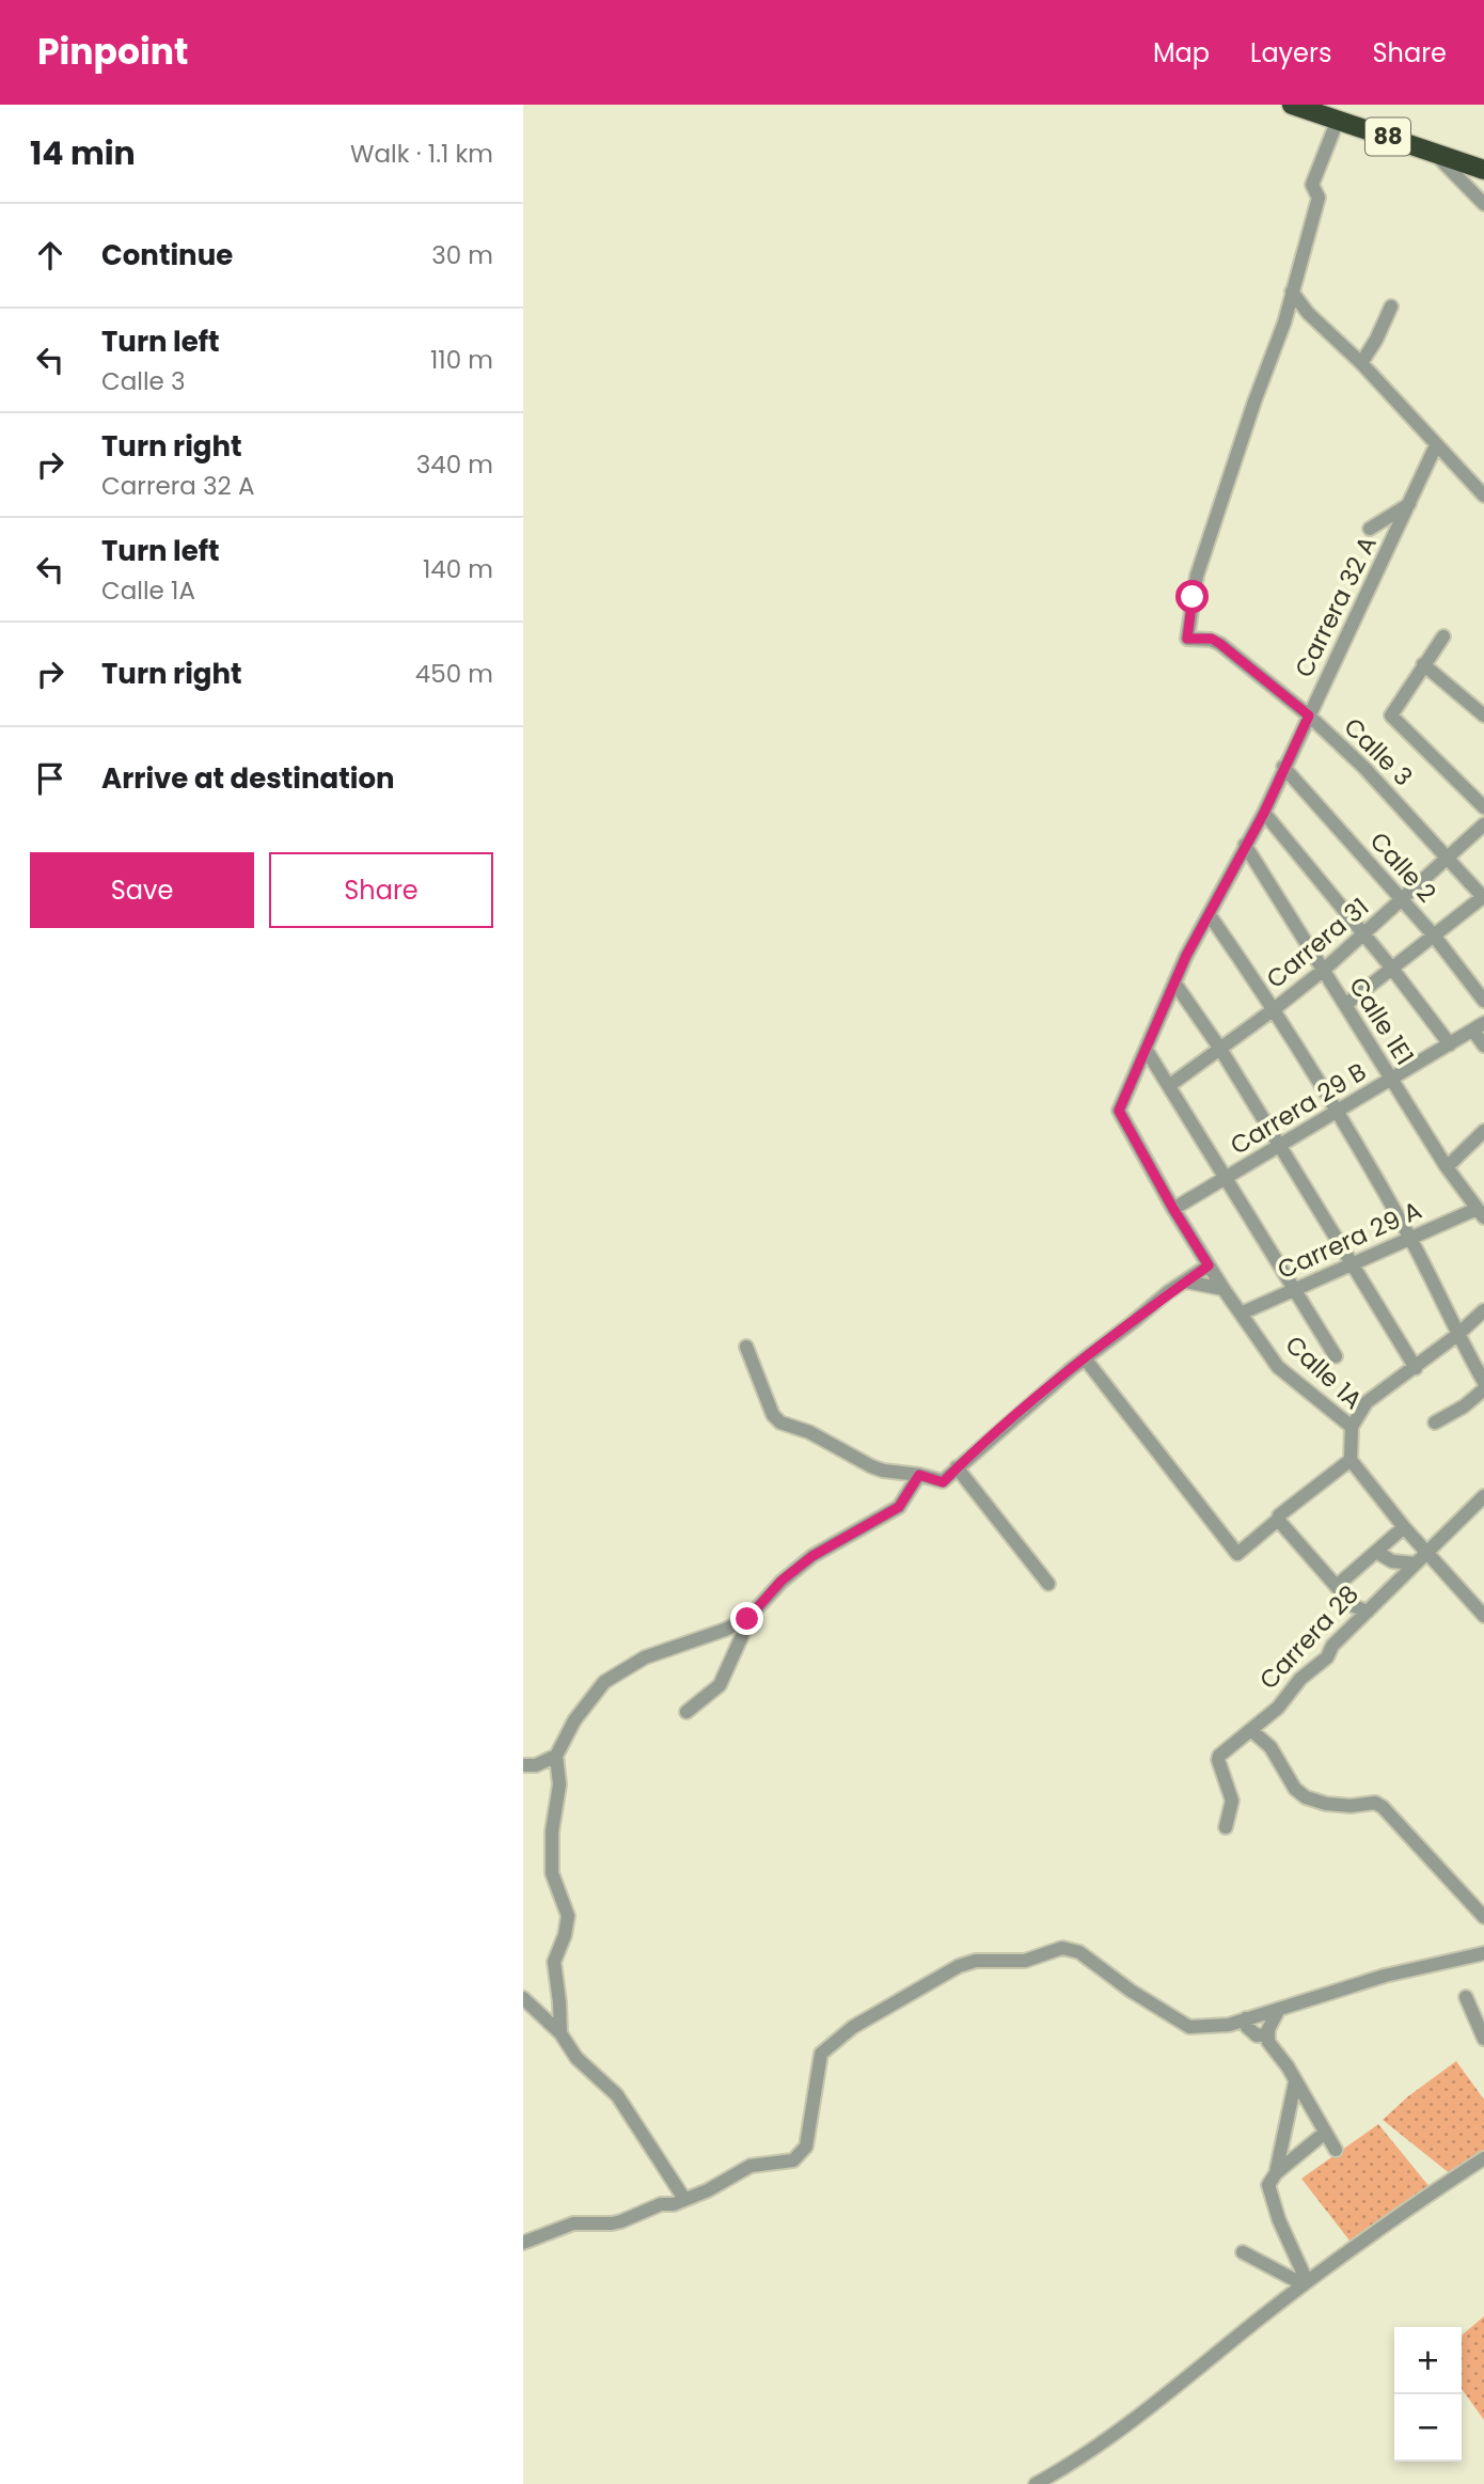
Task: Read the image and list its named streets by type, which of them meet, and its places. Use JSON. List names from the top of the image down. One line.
{"streets":{"highway":["88"],"street":["Carrera 32 A","Calle 3","Calle 2","Carrera 31","Calle 1E1","Carrera 29 B","Carrera 29 A","Calle 1A","Carrera 28"]},"crossings":[["Carrera 32 A","Calle 3"],["Carrera 32 A","Calle 2"],["Carrera 32 A","Calle 1E1"],["Carrera 32 A","Calle 1A"],["Calle 3","Carrera 31"],["Calle 2","Carrera 31"],["Carrera 31","Calle 1E1"],["Calle 1E1","Carrera 29 B"],["Calle 1E1","Carrera 29 A"],["Carrera 29 B","Calle 1A"],["Carrera 29 A","Calle 1A"]],"page":{"header":"Pinpoint","nav":["Map","Layers","Share"],"heading":["14 min","Walk · 1.1 km"],"list":[["Continue","30 m"],["Turn left","Calle 3","110 m"],["Turn right","Carrera 32 A","340 m"],["Turn left","Calle 1A","140 m"],["Turn right","450 m"],"Arrive at destination"],"buttons":["Save","Share"],"map_buttons":["+","−"]}}
